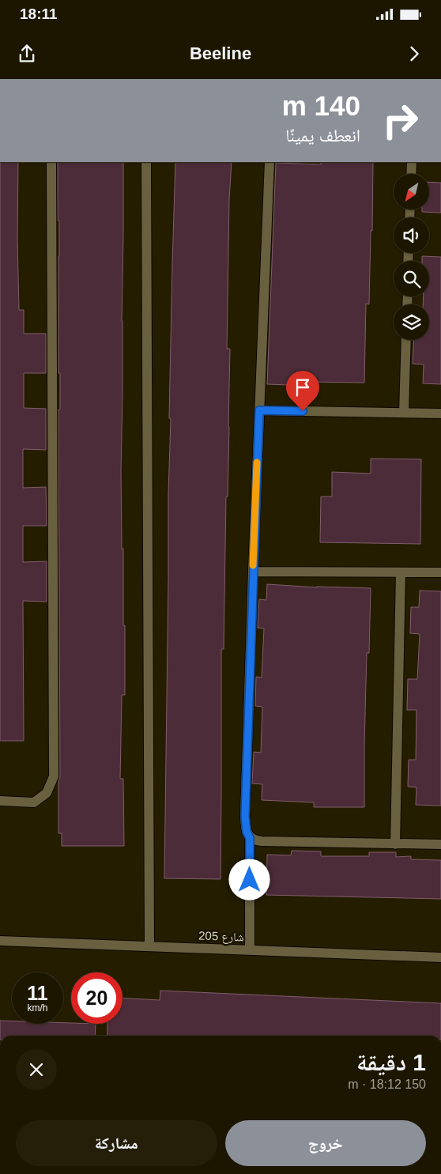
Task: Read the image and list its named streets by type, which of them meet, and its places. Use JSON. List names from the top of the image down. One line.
{"streets":{"street":["شارع 205"]},"north":"bottom left","page":{"status":"18:11","header":"Beeline","turn":["140 m","انعطف يمينًا"],"speed":"11 km/h","limit":"20","heading":["1 دقيقة","150 m · 18:12"],"buttons":["خروج","مشاركة"]}}
